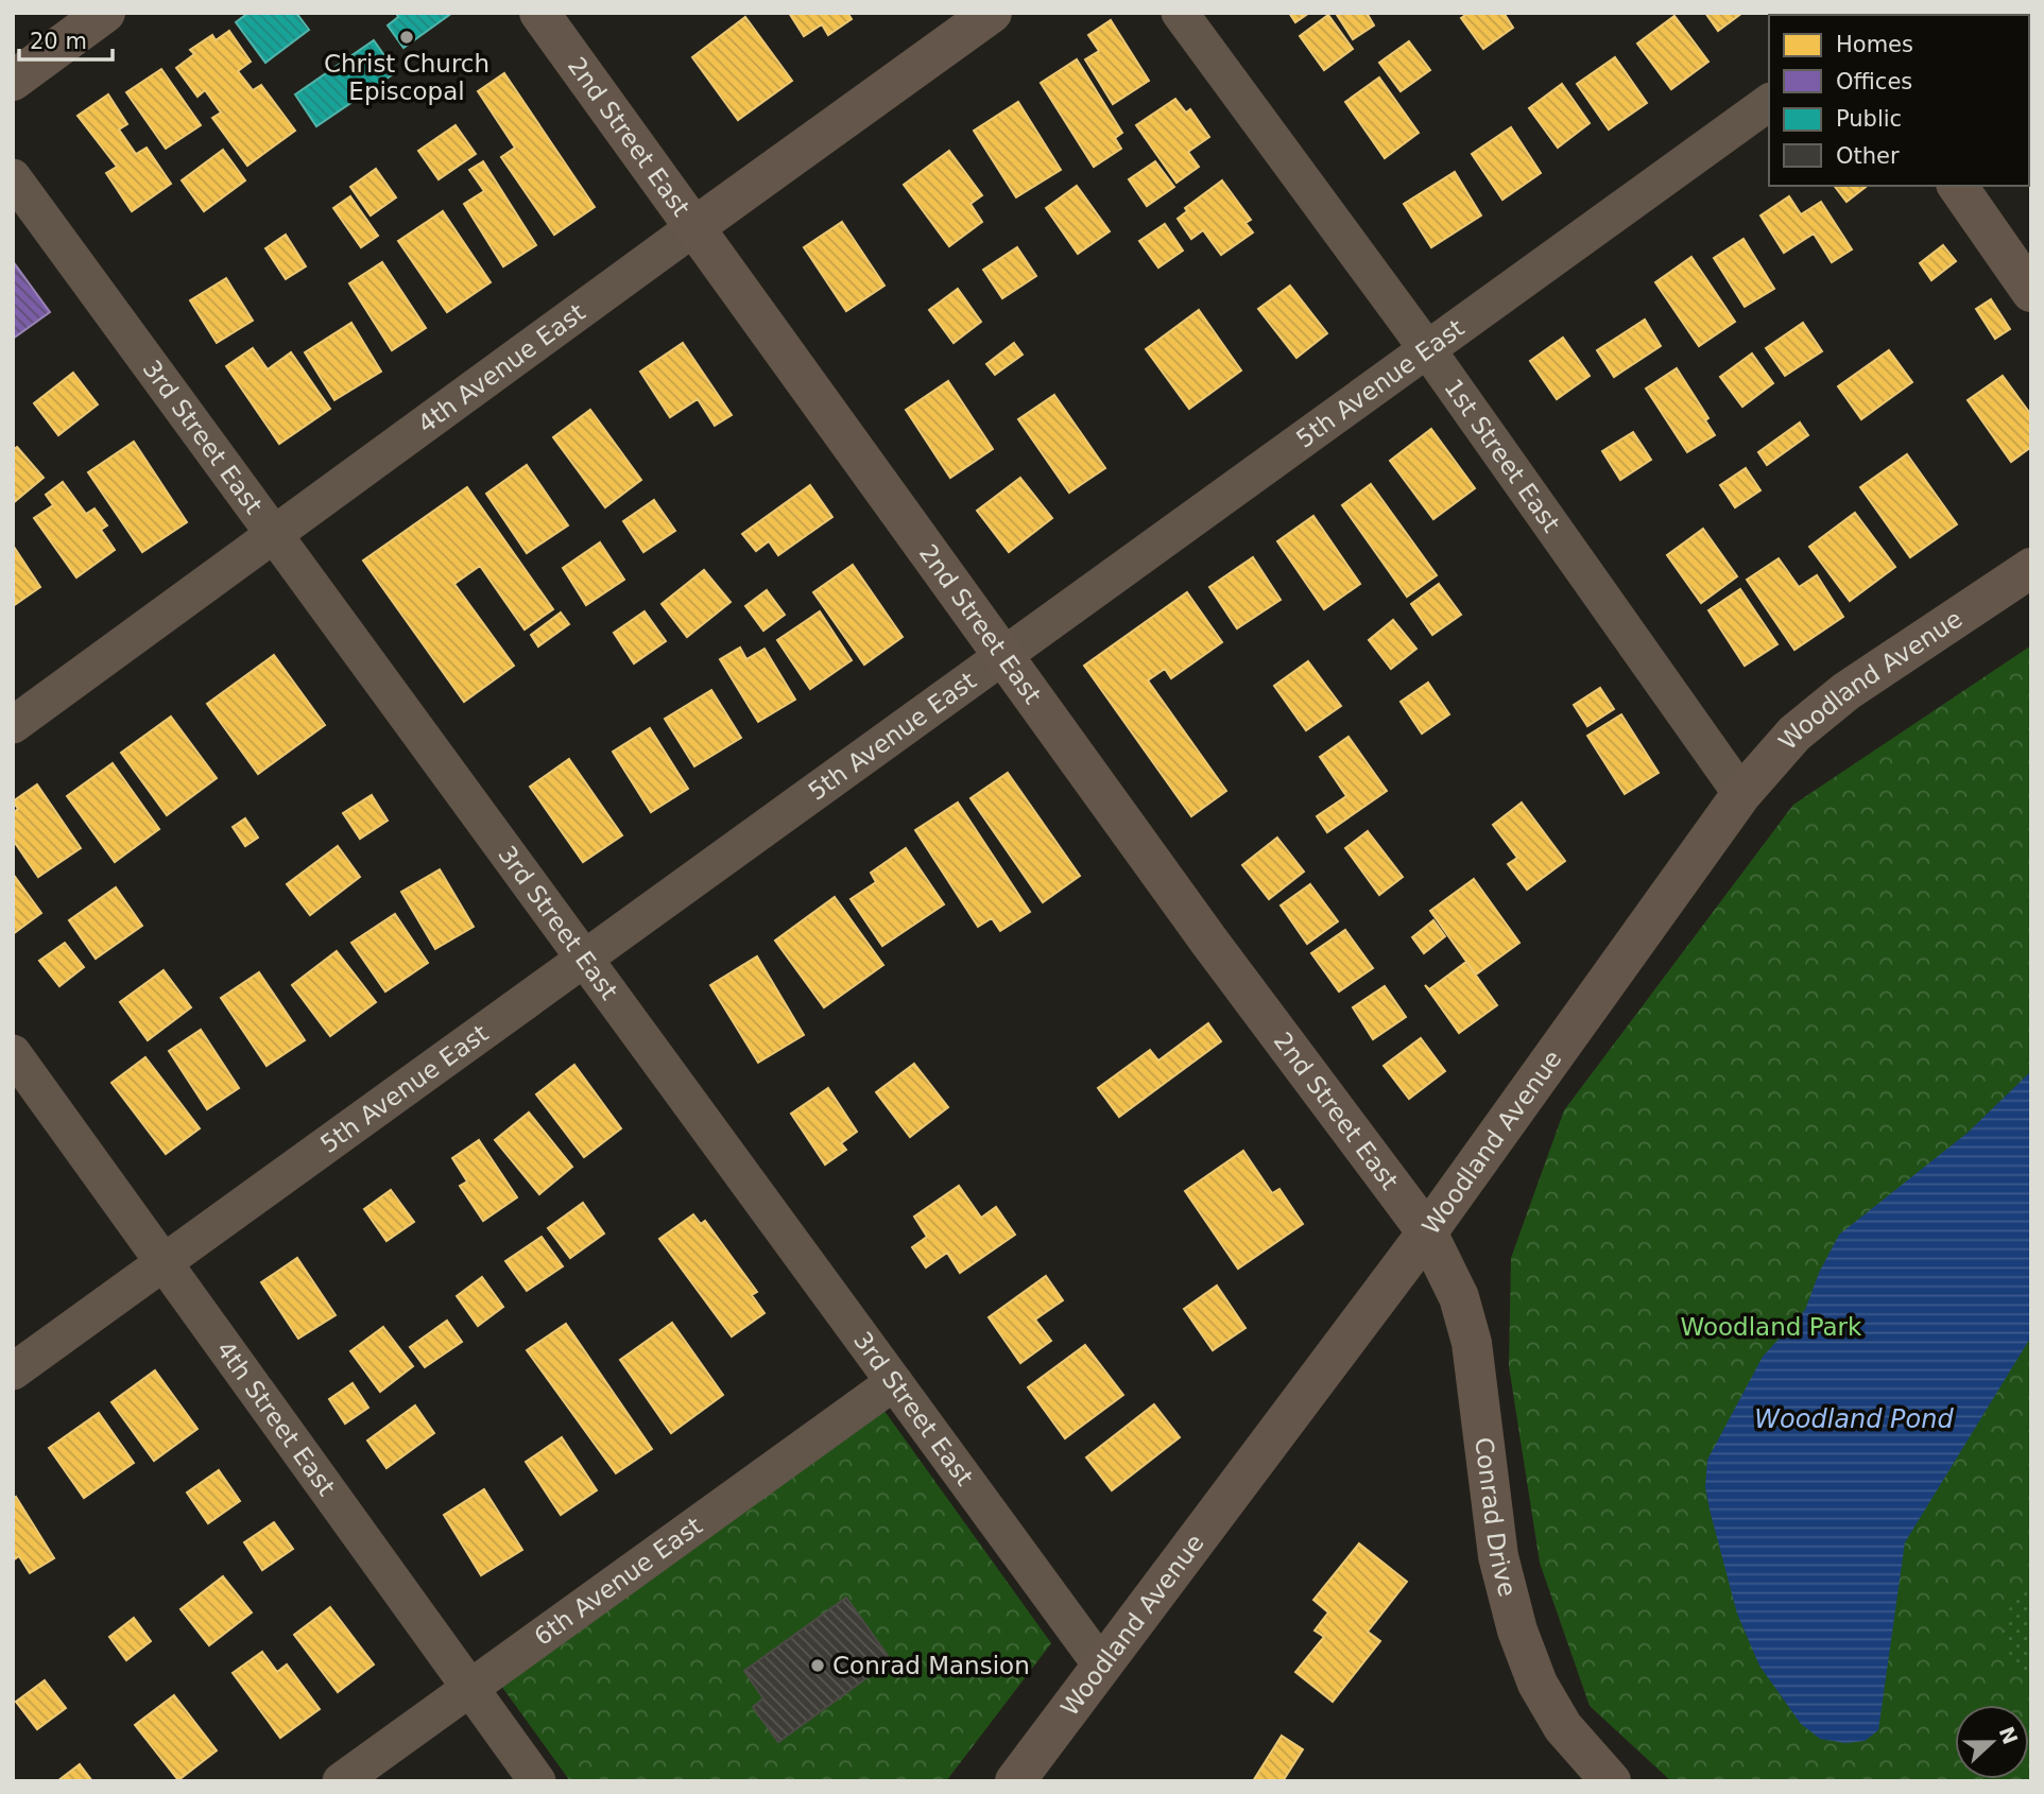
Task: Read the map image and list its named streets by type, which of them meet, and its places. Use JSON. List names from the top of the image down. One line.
{"streets":{"street":["2nd Street East","4th Avenue East","5th Avenue East","3rd Street East","1st Street East","Woodland Avenue","4th Street East","Conrad Drive","6th Avenue East"]},"crossings":[["2nd Street East","4th Avenue East"],["2nd Street East","5th Avenue East"],["2nd Street East","Woodland Avenue"],["2nd Street East","Conrad Drive"],["4th Avenue East","3rd Street East"],["5th Avenue East","3rd Street East"],["5th Avenue East","1st Street East"],["5th Avenue East","4th Street East"],["3rd Street East","Woodland Avenue"],["3rd Street East","6th Avenue East"],["1st Street East","Woodland Avenue"],["Woodland Avenue","Conrad Drive"],["4th Street East","6th Avenue East"]],"water":["Woodland Pond"],"parks":["Woodland Park"],"places":["Christ Church Episcopal","Conrad Mansion"],"legend":["Homes","Offices","Public","Other"],"scale_bar":"20 m","north":"right"}
